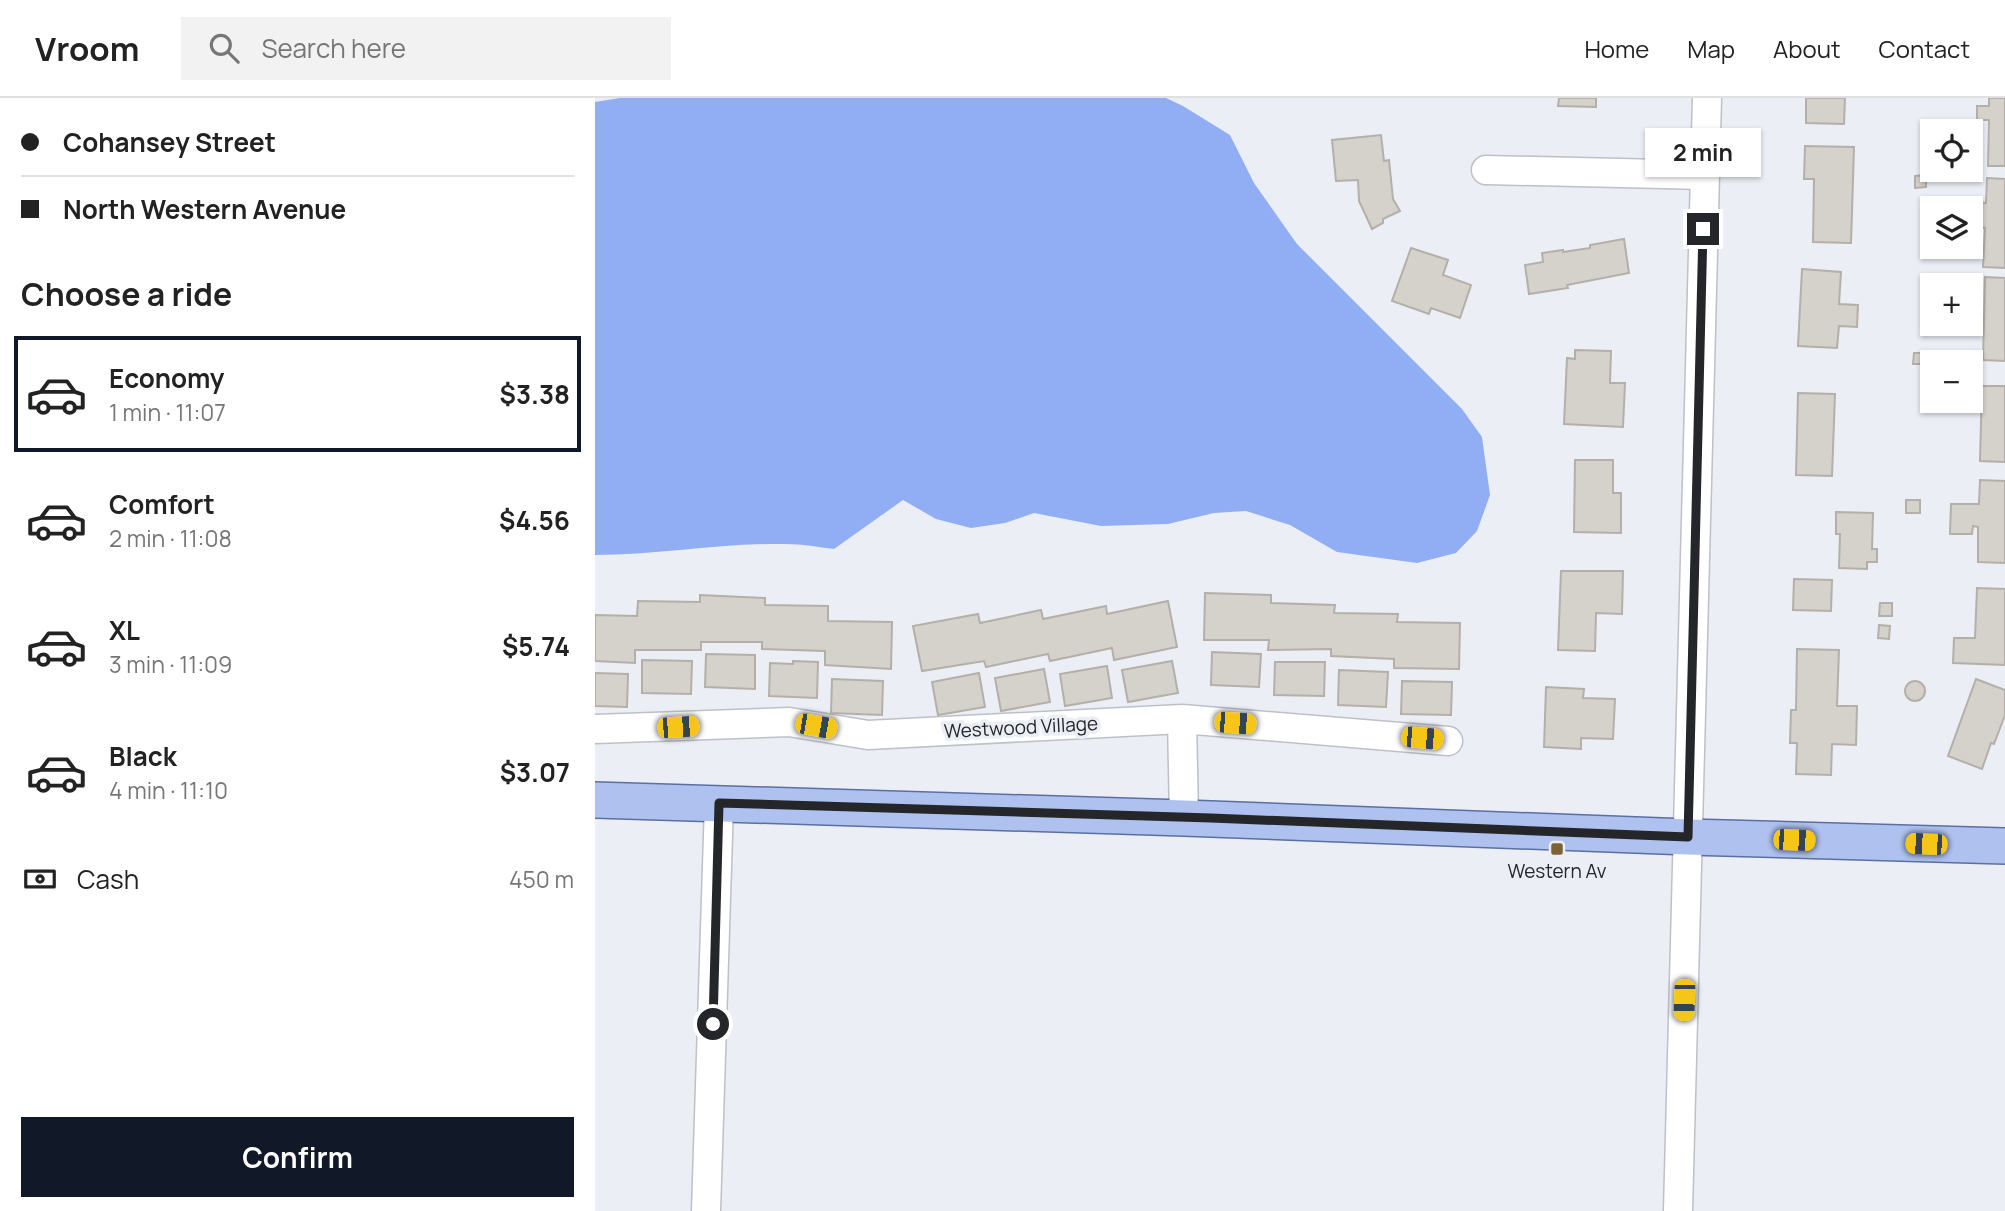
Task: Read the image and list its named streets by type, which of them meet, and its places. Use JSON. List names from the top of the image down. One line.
{"streets":{"street":["Westwood Village"]},"places":{"transit":["Western Av"]},"page":{"header":"Vroom","search":"Search here","nav":["Home","Map","About","Contact"],"banner":["Cohansey Street","North Western Avenue"],"map_buttons":["+","−"],"bubble":"2 min","heading":"Choose a ride","list":[{"name":"Economy","note":"1 min · 11:07","value":"$3.38"},{"name":"Comfort","note":"2 min · 11:08","value":"$4.56"},{"name":"XL","note":"3 min · 11:09","value":"$5.74"},{"name":"Black","note":"4 min · 11:10","value":"$3.07"}],"pay":["Cash","450 m"],"buttons":"Confirm"}}
